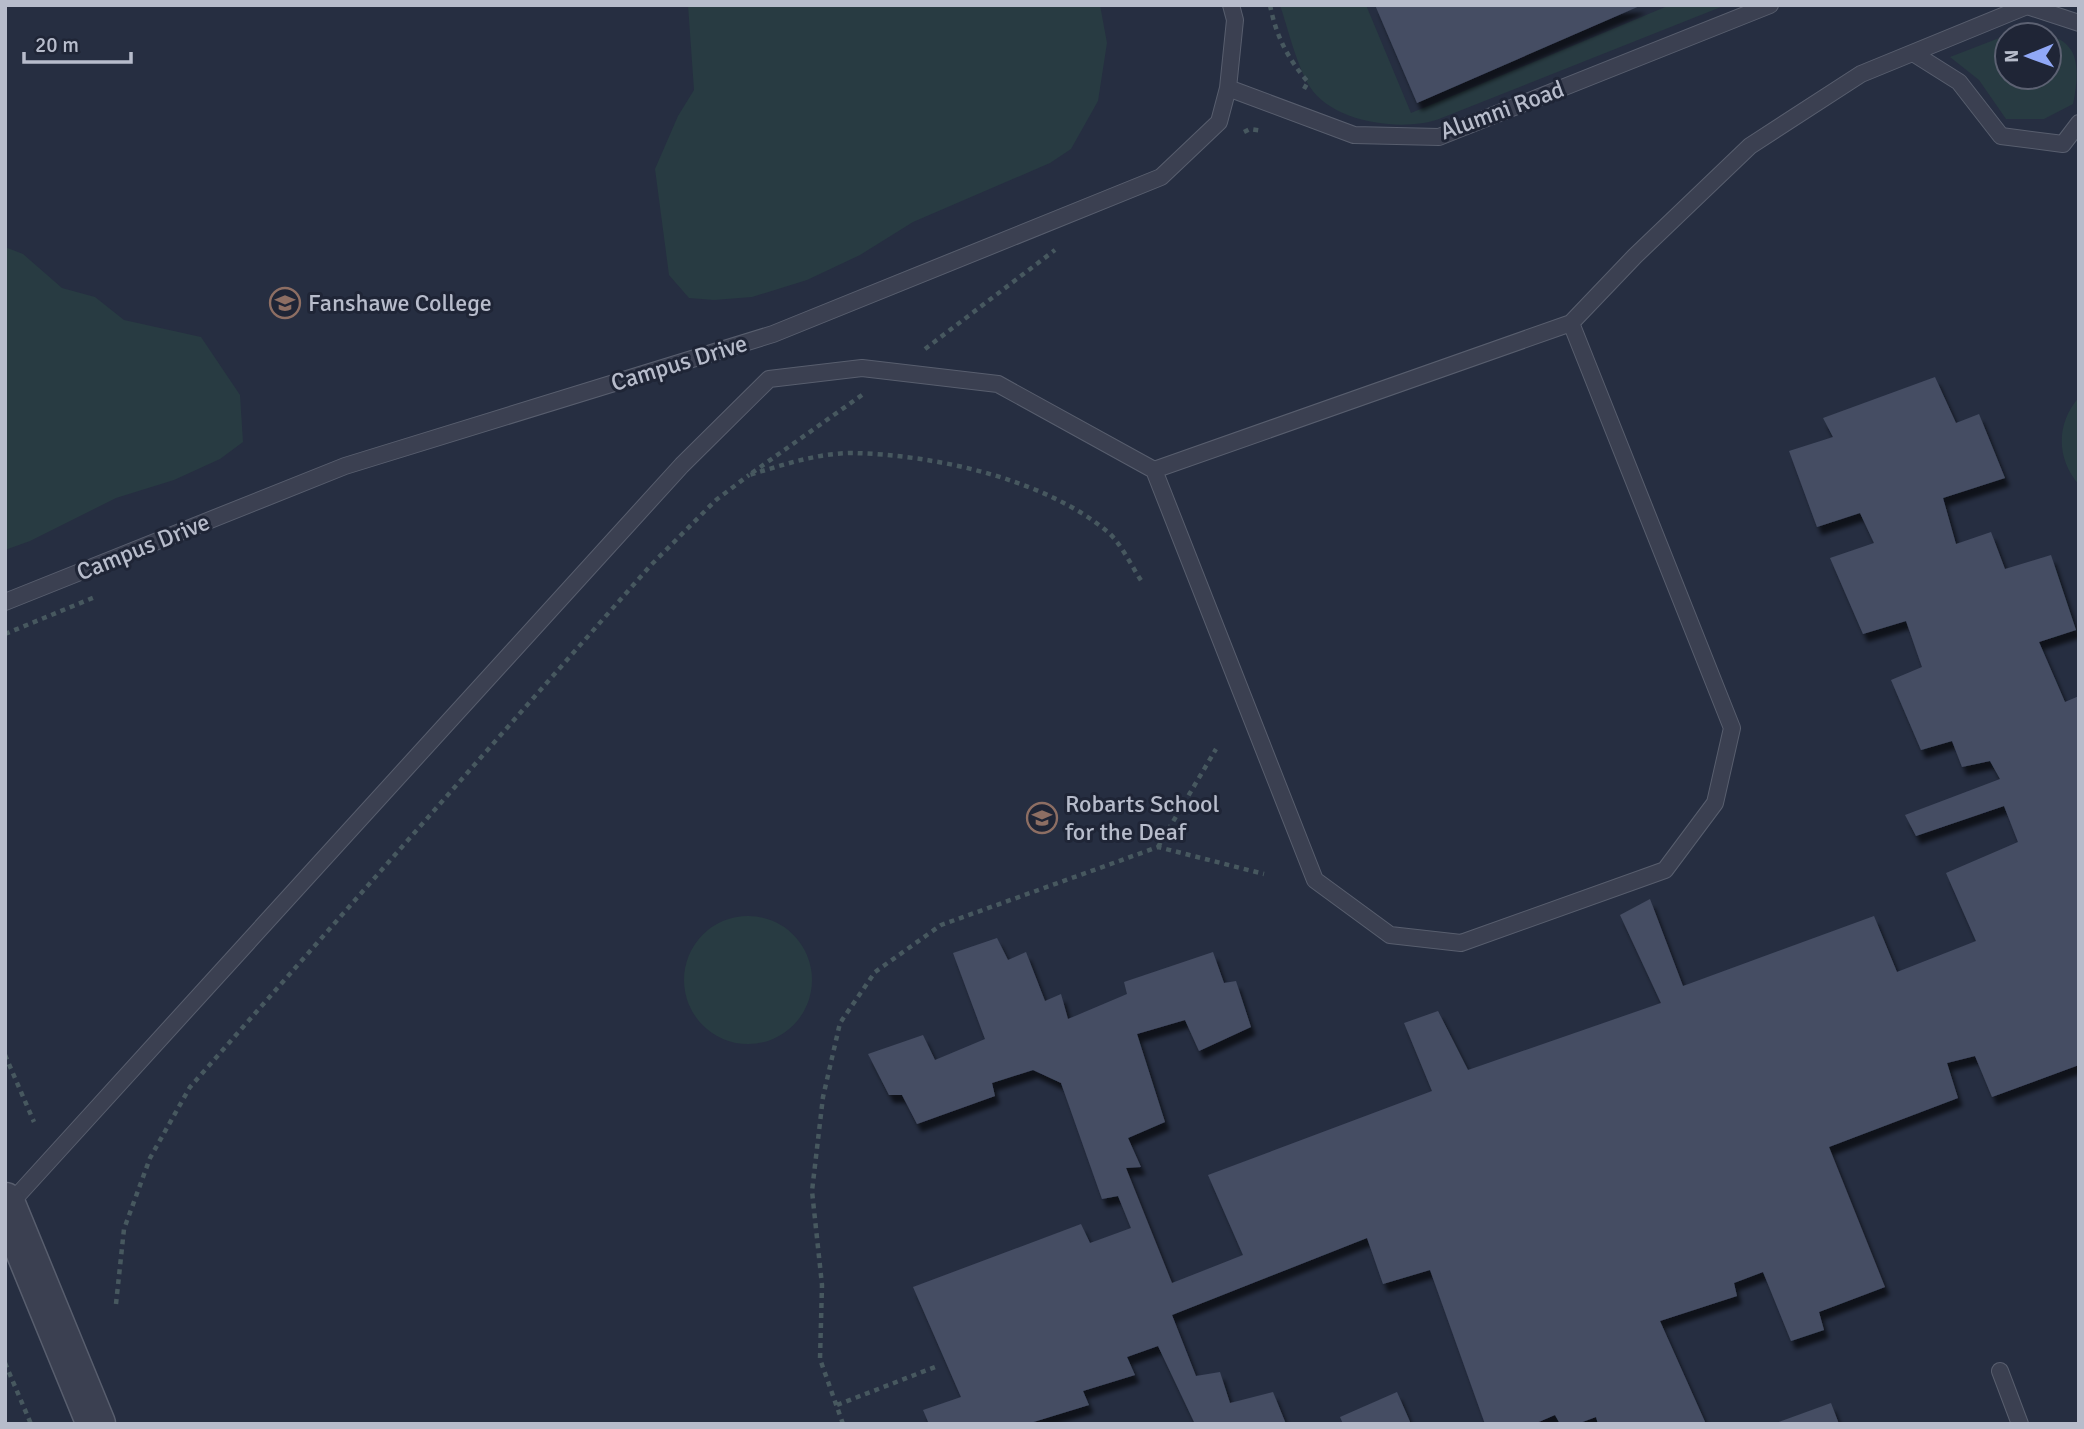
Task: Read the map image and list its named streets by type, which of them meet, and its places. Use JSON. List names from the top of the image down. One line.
{"streets":{"lane":["Alumni Road","Campus Drive"]},"crossings":[["Alumni Road","Campus Drive"]],"places":{"school or university":["Fanshawe College","Robarts School for the Deaf"]},"scale_bar":"20 m","north":"left"}
